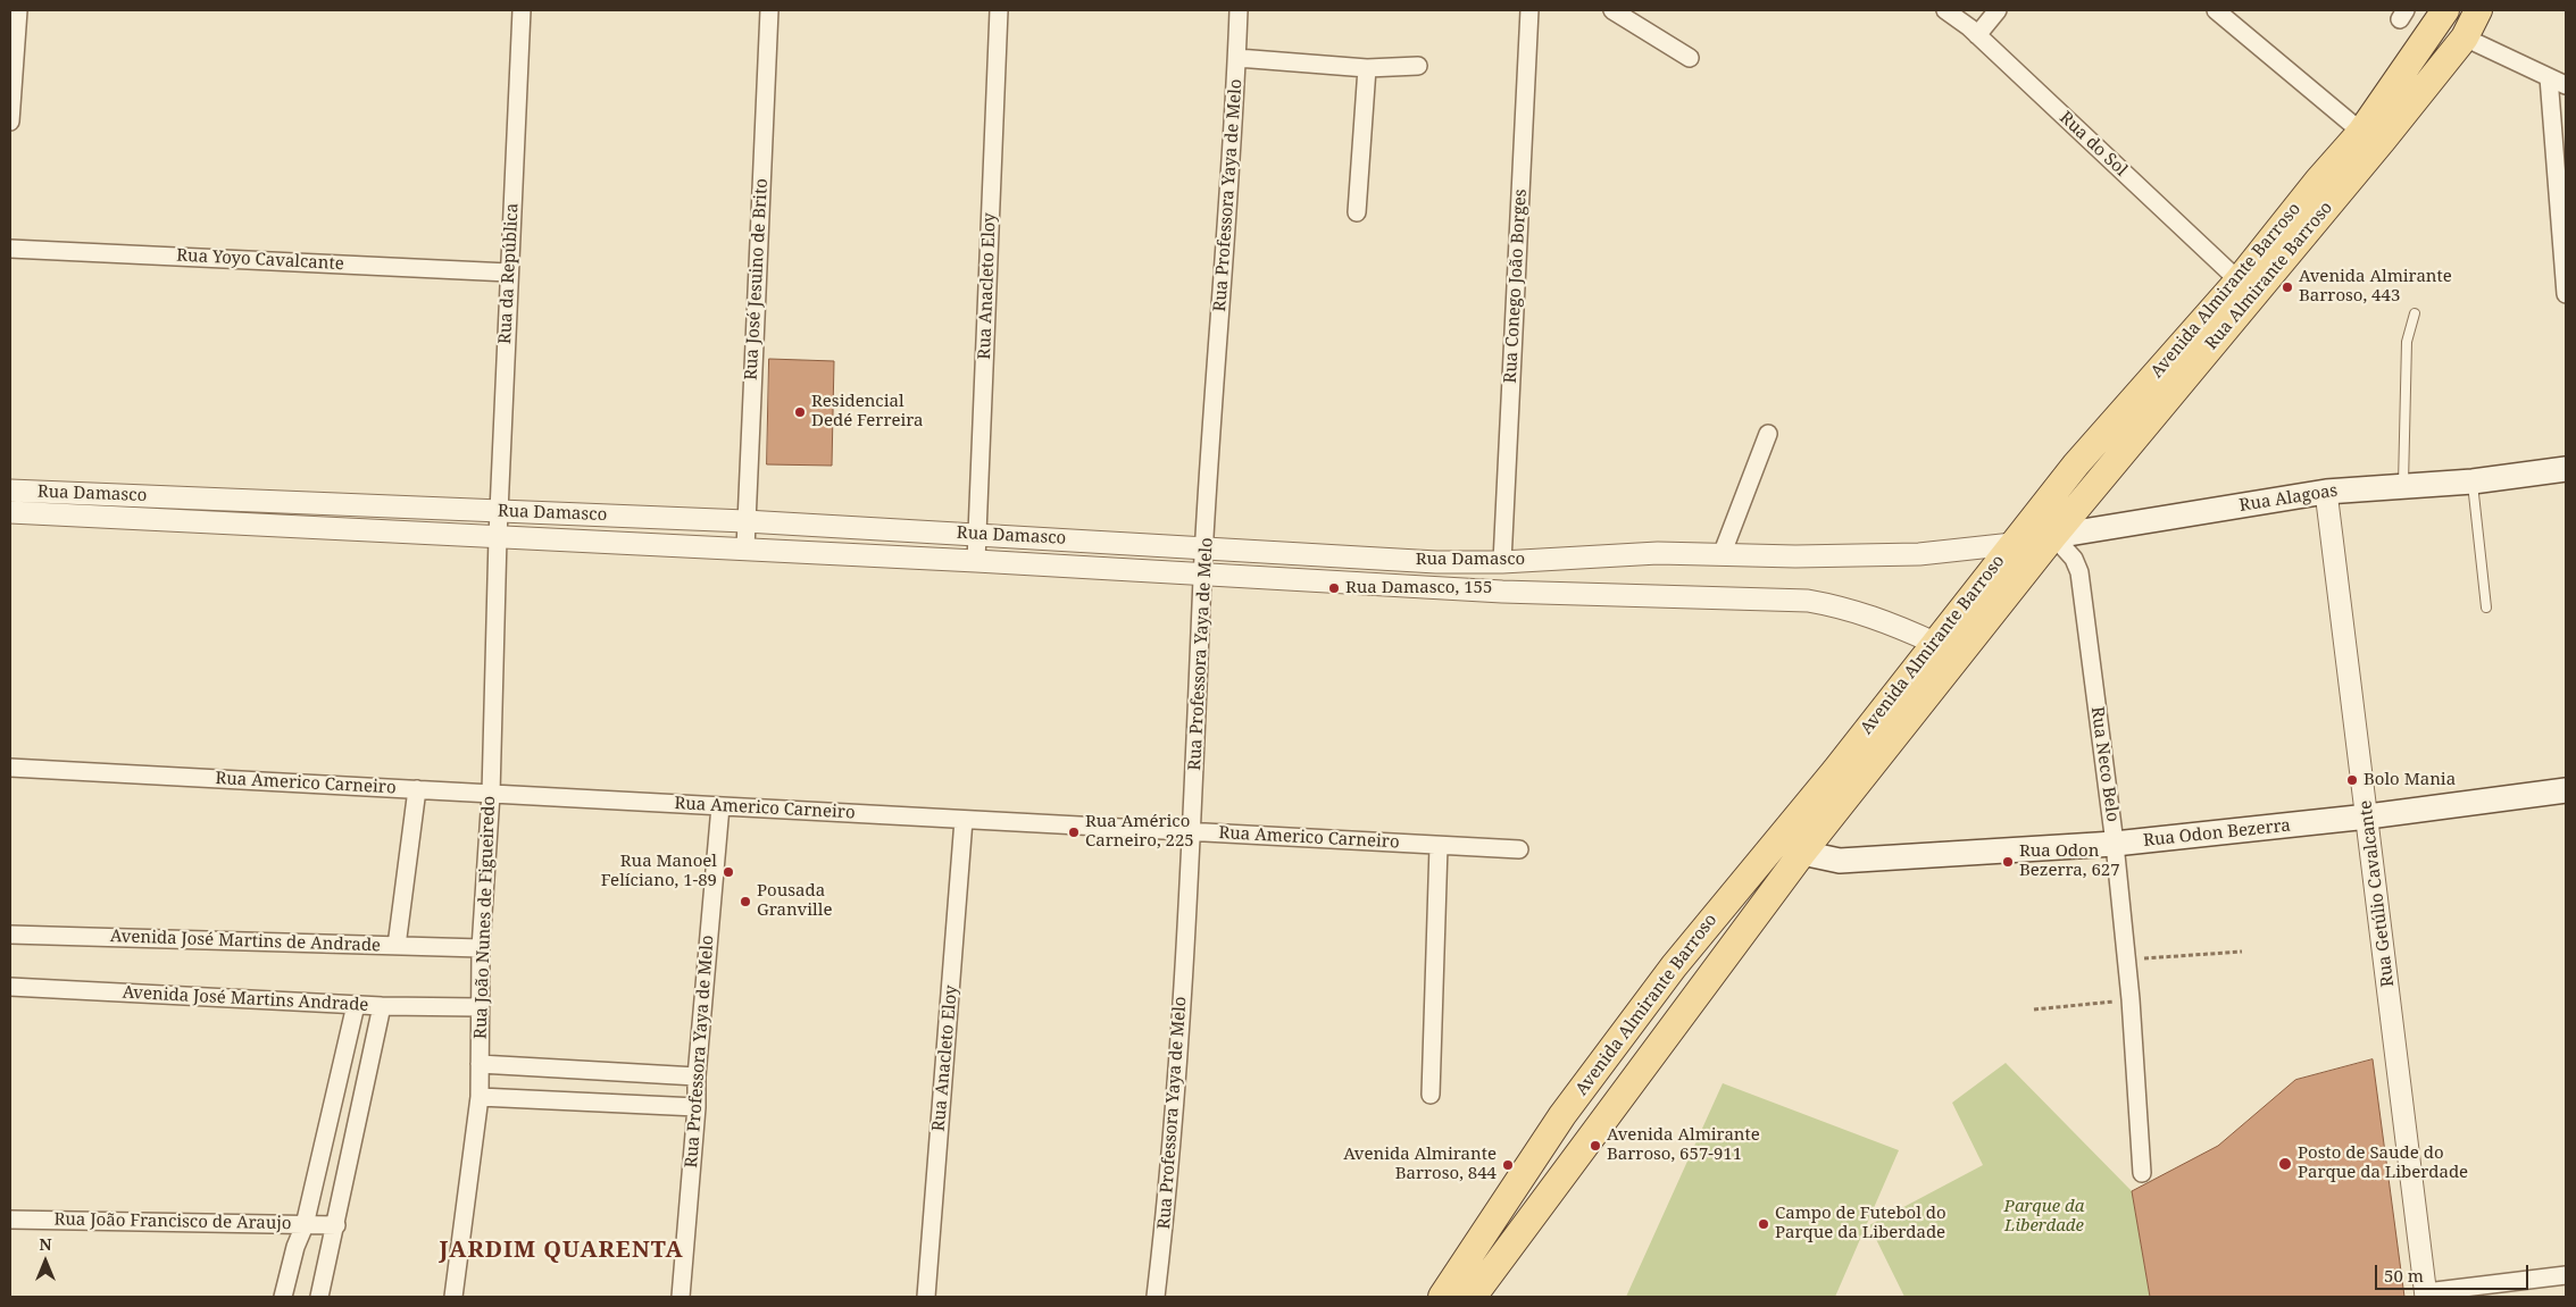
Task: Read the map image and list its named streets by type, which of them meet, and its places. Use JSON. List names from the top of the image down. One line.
{"streets":{"main road":["Rua Almirante Barroso","Avenida Almirante Barroso","Rua Alagoas","Rua Odon Bezerra"],"street":["Rua do Sol","Rua Professora Yaya de Melo","Rua Yoyo Cavalcante","Rua da República","Rua José Jesuino de Brito","Rua Anacleto Eloy","Rua Conego João Borges","Rua Damasco","Rua Neco Belo","Rua Americo Carneiro","Rua Getúlio Cavalcante","Rua João Nunes de Figueiredo","Avenida José Martins de Andrade","Avenida José Martins Andrade","Rua João Francisco de Araujo"]},"crossings":[["Rua do Sol","Avenida Almirante Barroso"],["Rua Professora Yaya de Melo","Rua Damasco"],["Rua Professora Yaya de Melo","Rua Americo Carneiro"],["Rua Yoyo Cavalcante","Rua da República"],["Rua da República","Rua Damasco"],["Rua da República","Rua João Nunes de Figueiredo"],["Rua Almirante Barroso","Avenida Almirante Barroso"],["Rua Almirante Barroso","Rua Alagoas"],["Rua Almirante Barroso","Rua Neco Belo"],["Rua Almirante Barroso","Rua Odon Bezerra"],["Rua José Jesuino de Brito","Rua Damasco"],["Rua Anacleto Eloy","Rua Damasco"],["Rua Anacleto Eloy","Rua Americo Carneiro"],["Rua Conego João Borges","Rua Damasco"],["Avenida Almirante Barroso","Rua Damasco"],["Avenida Almirante Barroso","Rua Alagoas"],["Avenida Almirante Barroso","Rua Odon Bezerra"],["Rua Damasco","Rua Alagoas"],["Rua Damasco","Rua João Nunes de Figueiredo"],["Rua Alagoas","Rua Neco Belo"],["Rua Alagoas","Rua Getúlio Cavalcante"],["Rua Neco Belo","Rua Odon Bezerra"],["Rua Americo Carneiro","Rua João Nunes de Figueiredo"],["Rua Odon Bezerra","Rua Getúlio Cavalcante"],["Rua João Nunes de Figueiredo","Avenida José Martins de Andrade"],["Rua João Nunes de Figueiredo","Avenida José Martins Andrade"]],"districts":["JARDIM QUARENTA"],"parks":["Parque da Liberdade"],"places":["Avenida Almirante Barroso, 443","Residencial Dedé Ferreira","Rua Damasco, 155","Bolo Mania","Rua Américo Carneiro, 225","Rua Odon Bezerra, 627","Rua Manoel Felíciano, 1-89","Pousada Granville","Avenida Almirante Barroso, 657-911","Posto de Saude do Parque da Liberdade","Avenida Almirante Barroso, 844","Campo de Futebol do Parque da Liberdade"],"scale_bar":"50 m","north":"top"}
